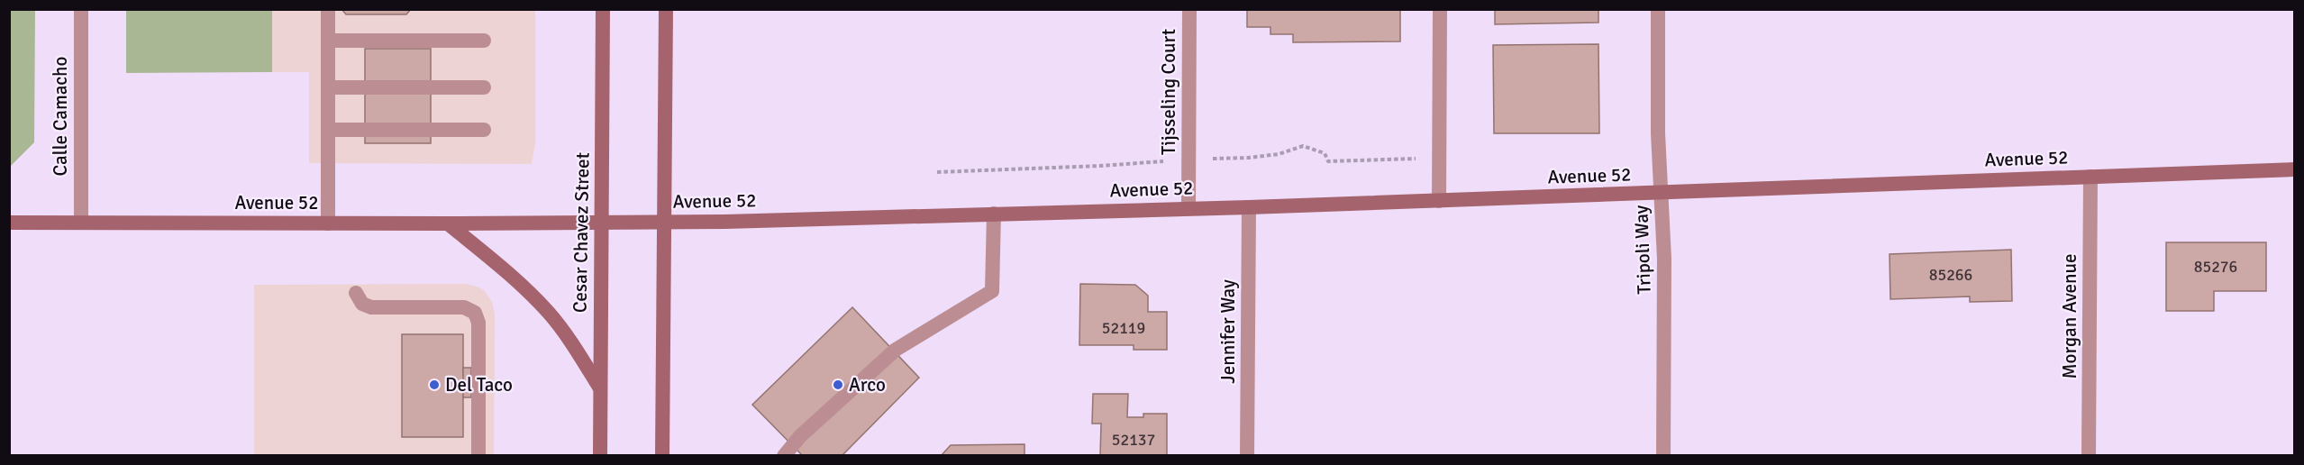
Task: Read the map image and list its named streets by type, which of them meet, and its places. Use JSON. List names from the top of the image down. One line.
{"streets":{"main road":["Avenue 52","Cesar Chavez Street"],"street":["Tijsseling Court","Calle Camacho","Tripoli Way","Morgan Avenue","Jennifer Way"]},"crossings":[["Tijsseling Court","Avenue 52"],["Calle Camacho","Avenue 52"],["Avenue 52","Cesar Chavez Street"],["Avenue 52","Tripoli Way"],["Avenue 52","Morgan Avenue"],["Avenue 52","Jennifer Way"]],"places":["Del Taco","Arco"],"house_numbers":["85276","85266","52119","52137"]}
